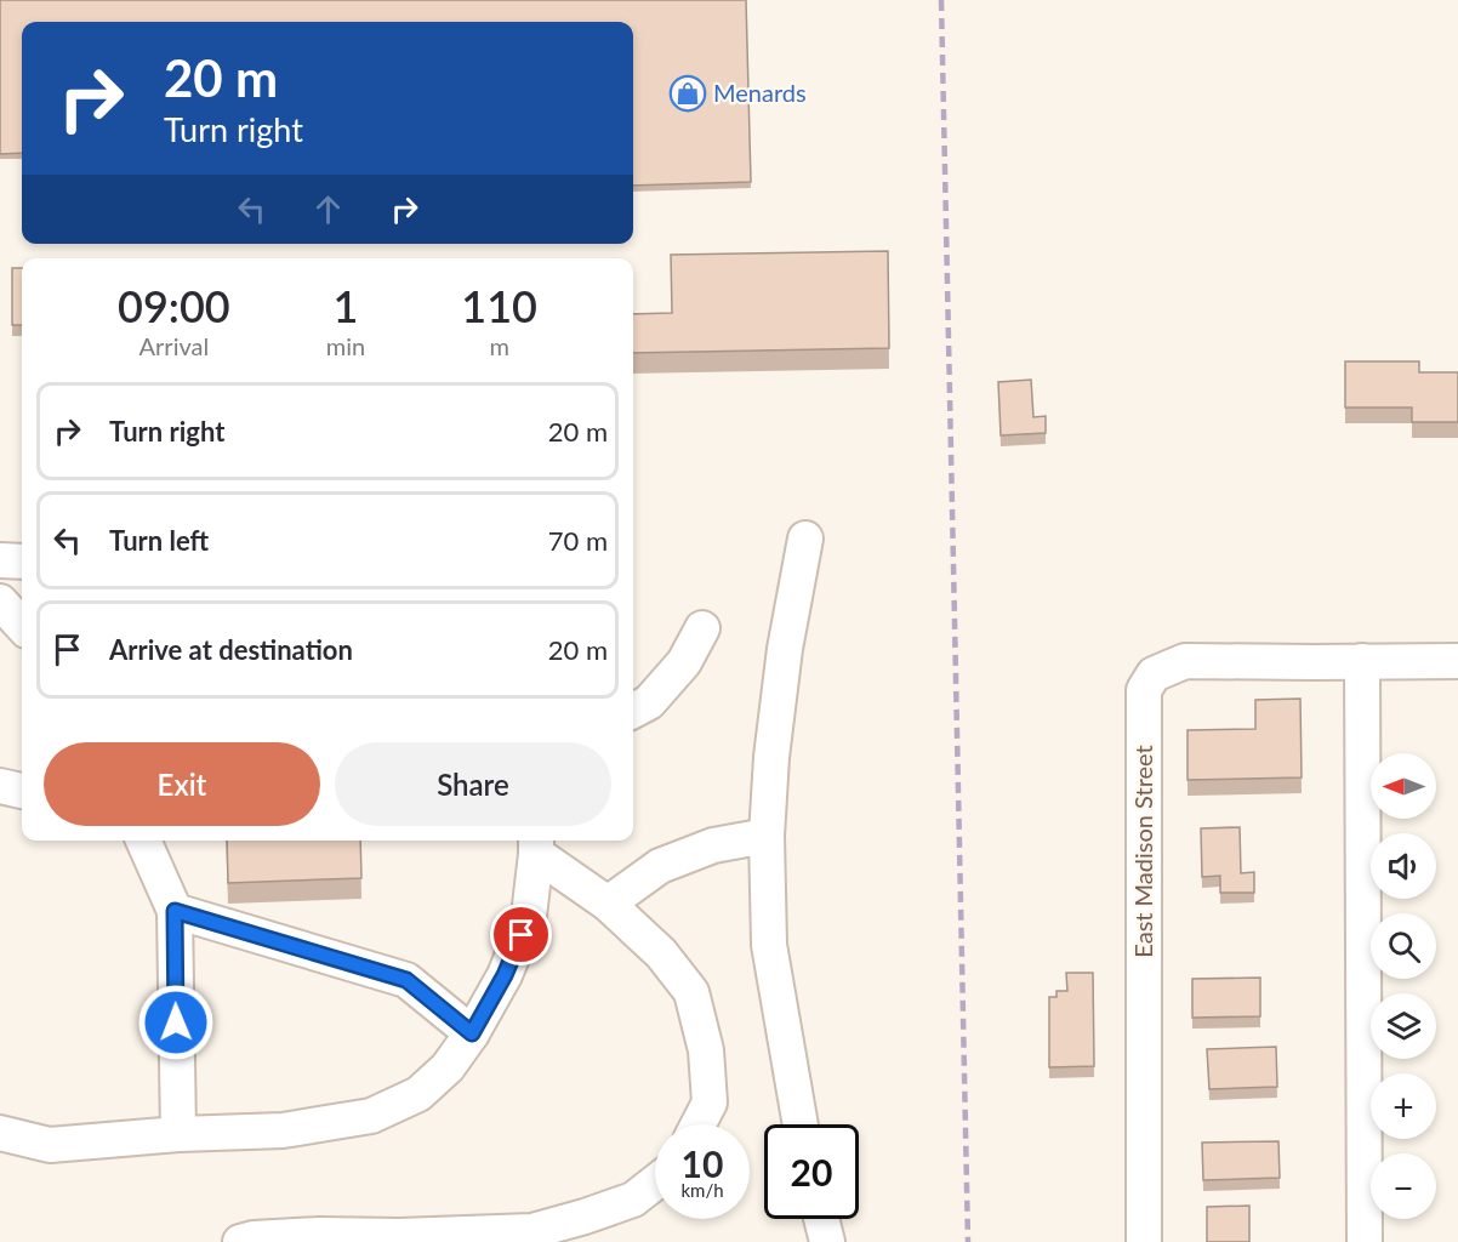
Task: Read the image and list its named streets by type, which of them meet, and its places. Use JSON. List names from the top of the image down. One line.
{"streets":{"street":["East Madison Street"]},"places":{"shop":["Menards"]},"north":"left","page":{"turn":["20 m","Turn right"],"eta":["09:00","Arrival","1","min","110","m"],"list":[{"name":"Turn right","value":"20 m"},{"name":"Turn left","value":"70 m"},{"name":"Arrive at destination","value":"20 m"}],"buttons":["Exit","Share"],"map_buttons":["+","−"],"speed":"10 km/h","limit":"20"}}
